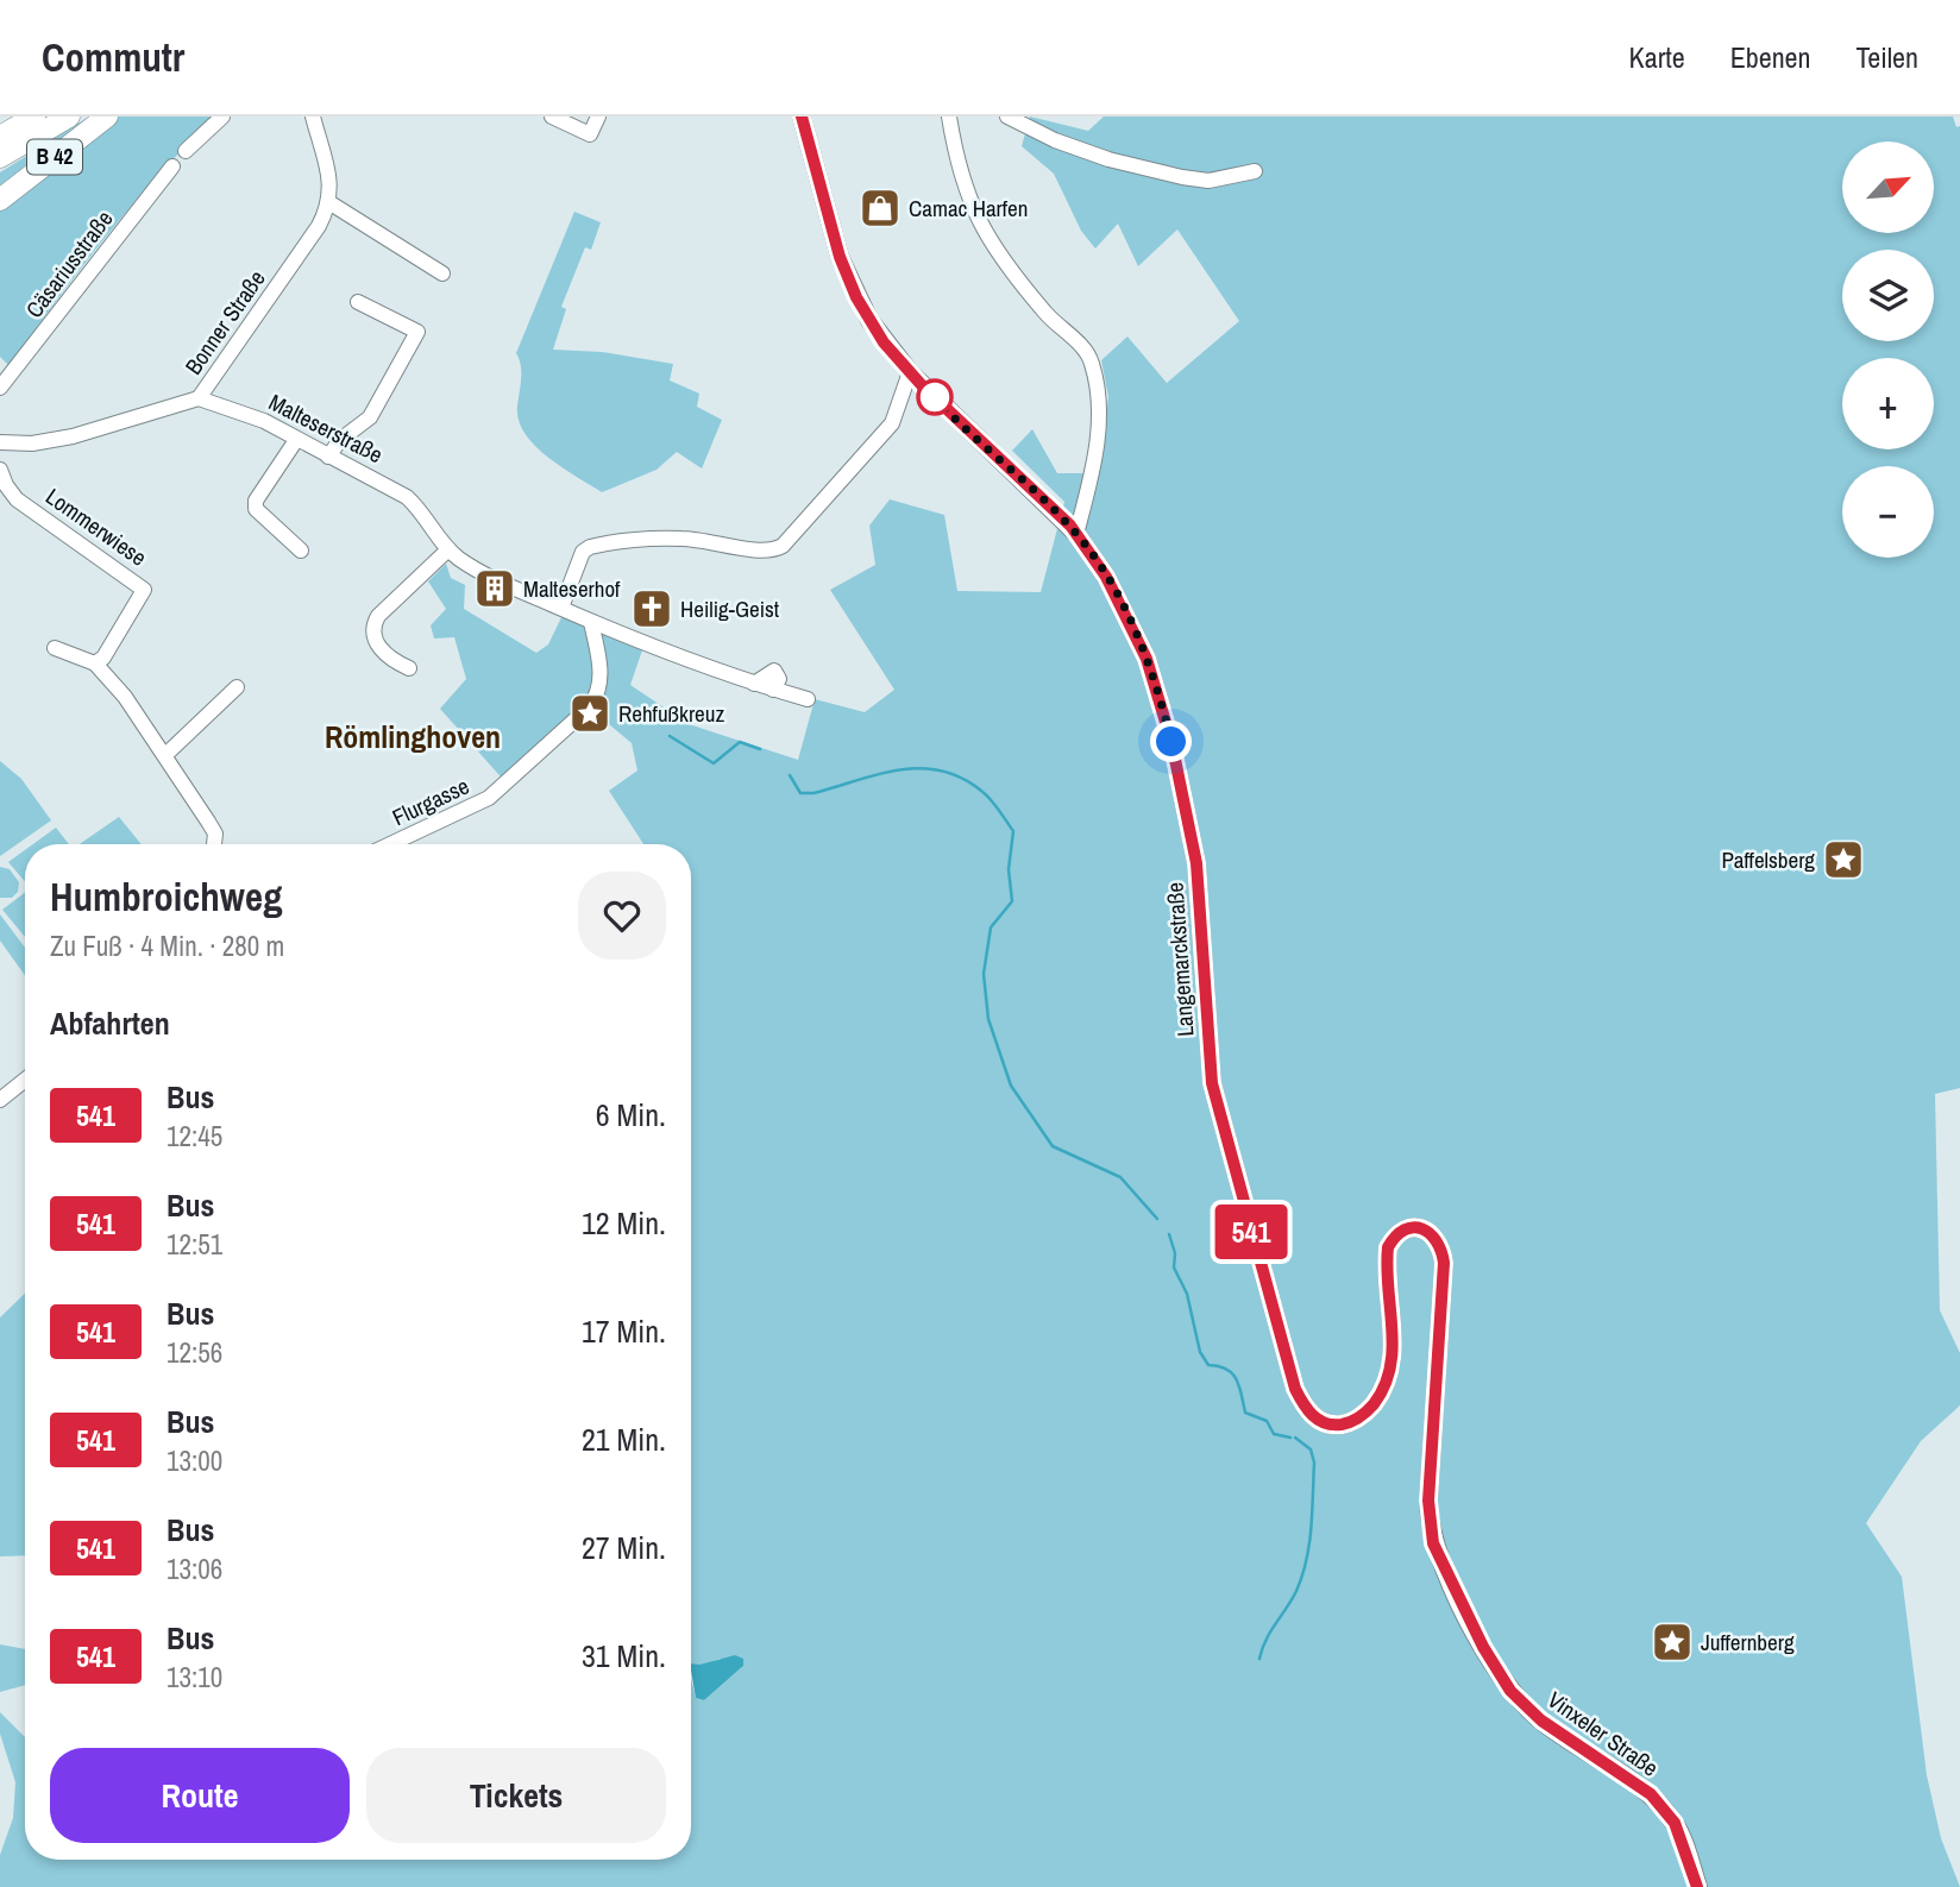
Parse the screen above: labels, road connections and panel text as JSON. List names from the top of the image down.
{
  "streets": {
    "highway": ["B 42"],
    "main road": ["Langemarckstraße", "Vinxeler Straße"],
    "street": [
      "Cäsariusstraße",
      "Bonner Straße",
      "Malteserstraße",
      "Lommerwiese",
      "Flurgasse"
    ]
  },
  "crossings": [
    ["Bonner Straße", "Malteserstraße"],
    ["Malteserstraße", "Flurgasse"],
    ["Langemarckstraße", "Vinxeler Straße"]
  ],
  "districts": ["Römlinghoven"],
  "places": {
    "shop": ["Camac Harfen"],
    "building": ["Malteserhof"],
    "church": ["Heilig-Geist"],
    "place": ["Rehfußkreuz", "Paffelsberg", "Juffernberg"]
  },
  "lines": ["bus line 541"],
  "north": "top right",
  "page": {
    "header": "Commutr",
    "nav": ["Karte", "Ebenen", "Teilen"],
    "on_map": "541",
    "map_buttons": ["+", "−"],
    "heading": [
      ["Humbroichweg", "Zu Fuß · 4 Min. · 280 m"],
      "Abfahrten"
    ],
    "list": [
      {
        "mark": "541",
        "name": "Bus",
        "note": "12:45",
        "value": "6 Min."
      },
      {
        "mark": "541",
        "name": "Bus",
        "note": "12:51",
        "value": "12 Min."
      },
      {
        "mark": "541",
        "name": "Bus",
        "note": "12:56",
        "value": "17 Min."
      },
      {
        "mark": "541",
        "name": "Bus",
        "note": "13:00",
        "value": "21 Min."
      },
      {
        "mark": "541",
        "name": "Bus",
        "note": "13:06",
        "value": "27 Min."
      },
      {
        "mark": "541",
        "name": "Bus",
        "note": "13:10",
        "value": "31 Min."
      }
    ],
    "buttons": ["Route", "Tickets"]
  }
}
